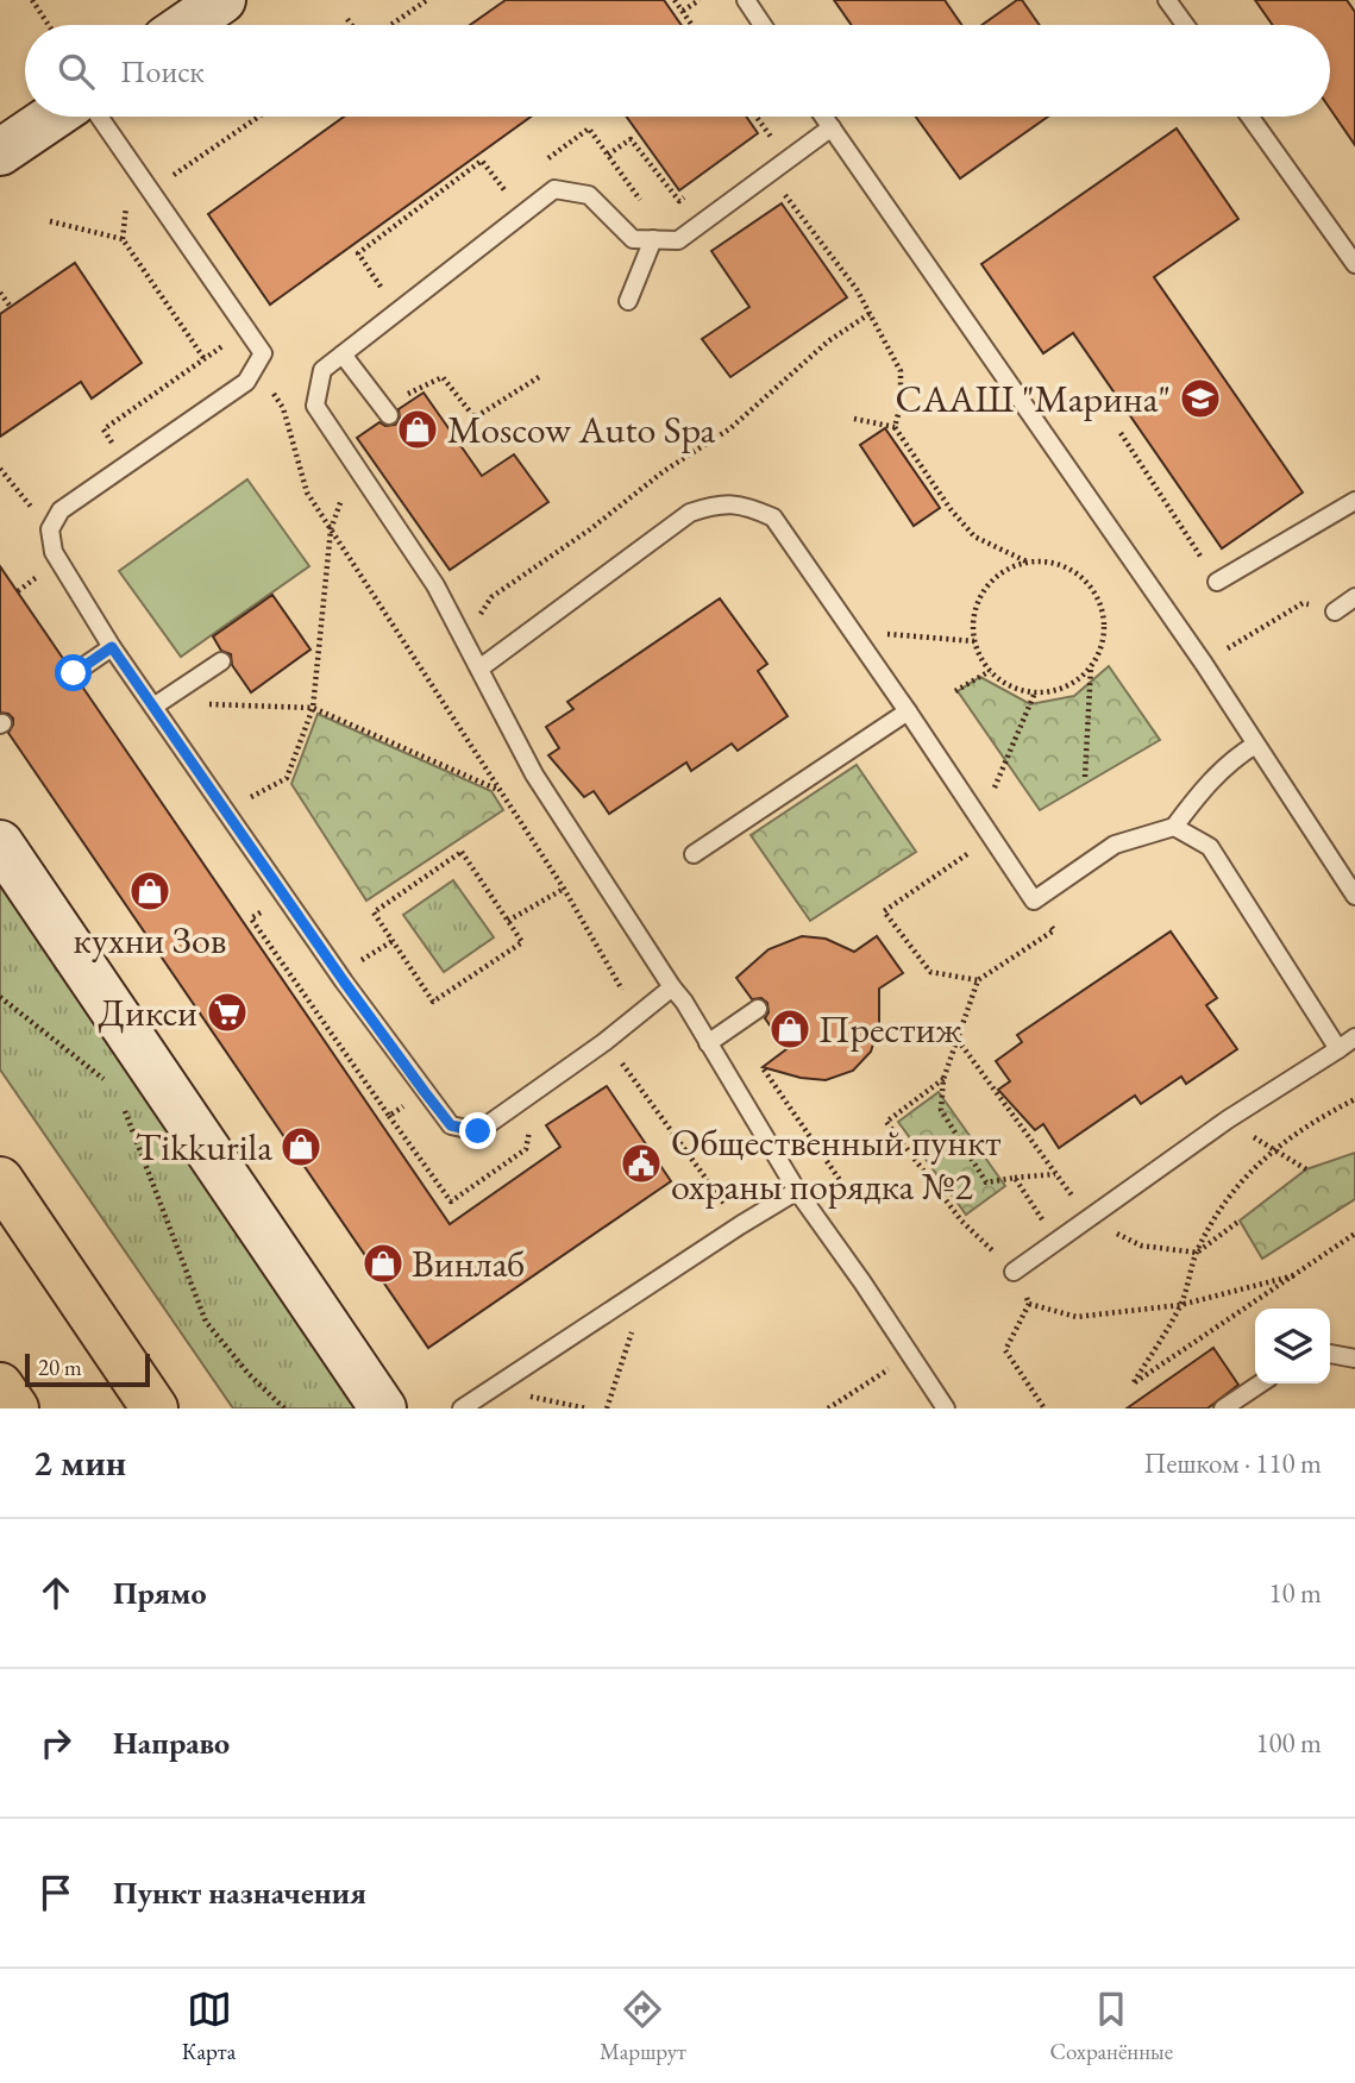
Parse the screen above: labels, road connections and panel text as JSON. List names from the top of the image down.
{
  "places": {
    "school or university": ["СААШ \"Марина\""],
    "shop": [
      "Moscow Auto Spa",
      "кухни Зов",
      "Престиж",
      "Tikkurila",
      "Винлаб"
    ],
    "supermarket": ["Дикси"],
    "public building": ["Общественный пункт охраны порядка №2"]
  },
  "scale_bar": "20 m",
  "page": {
    "search": "Поиск",
    "scale": "20 m",
    "heading": ["2 мин", "Пешком · 110 m"],
    "list": [
      ["Прямо", "10 m"],
      ["Направо", "100 m"],
      "Пункт назначения"
    ],
    "nav": ["Карта", "Маршрут", "Сохранённые"]
  }
}
